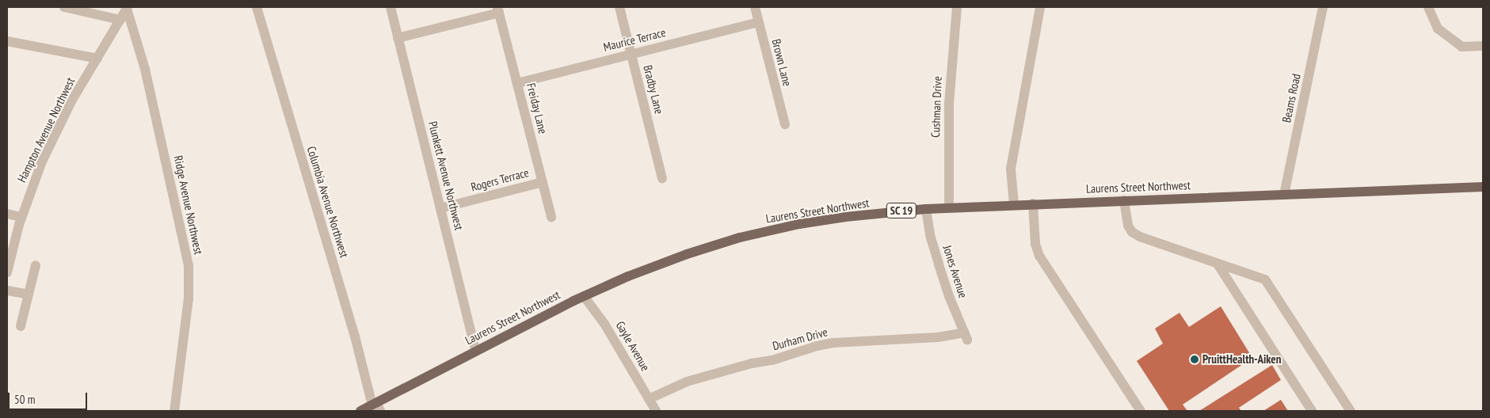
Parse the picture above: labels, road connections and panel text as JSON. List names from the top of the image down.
{
  "streets": {
    "main road": ["Laurens Street Northwest", "SC 19"],
    "street": [
      "Maurice Terrace",
      "Brown Lane",
      "Bradby Lane",
      "Beams Road",
      "Cushman Drive",
      "Freiday Lane",
      "Hampton Avenue Northwest",
      "Plunkett Avenue Northwest",
      "Rogers Terrace",
      "Columbia Avenue Northwest",
      "Ridge Avenue Northwest",
      "Jones Avenue",
      "Durham Drive",
      "Gayle Avenue"
    ]
  },
  "crossings": [
    ["Maurice Terrace", "Brown Lane"],
    ["Maurice Terrace", "Bradby Lane"],
    ["Maurice Terrace", "Freiday Lane"],
    ["Beams Road", "Laurens Street Northwest"],
    ["Cushman Drive", "Laurens Street Northwest"],
    ["Freiday Lane", "Rogers Terrace"],
    ["Hampton Avenue Northwest", "Ridge Avenue Northwest"],
    ["Plunkett Avenue Northwest", "Rogers Terrace"],
    ["Plunkett Avenue Northwest", "Laurens Street Northwest"],
    ["Laurens Street Northwest", "Columbia Avenue Northwest"],
    ["Laurens Street Northwest", "Jones Avenue"],
    ["Laurens Street Northwest", "Gayle Avenue"],
    ["Jones Avenue", "Durham Drive"],
    ["Durham Drive", "Gayle Avenue"]
  ],
  "places": ["PruittHealth-Aiken"],
  "scale_bar": "50 m"
}
